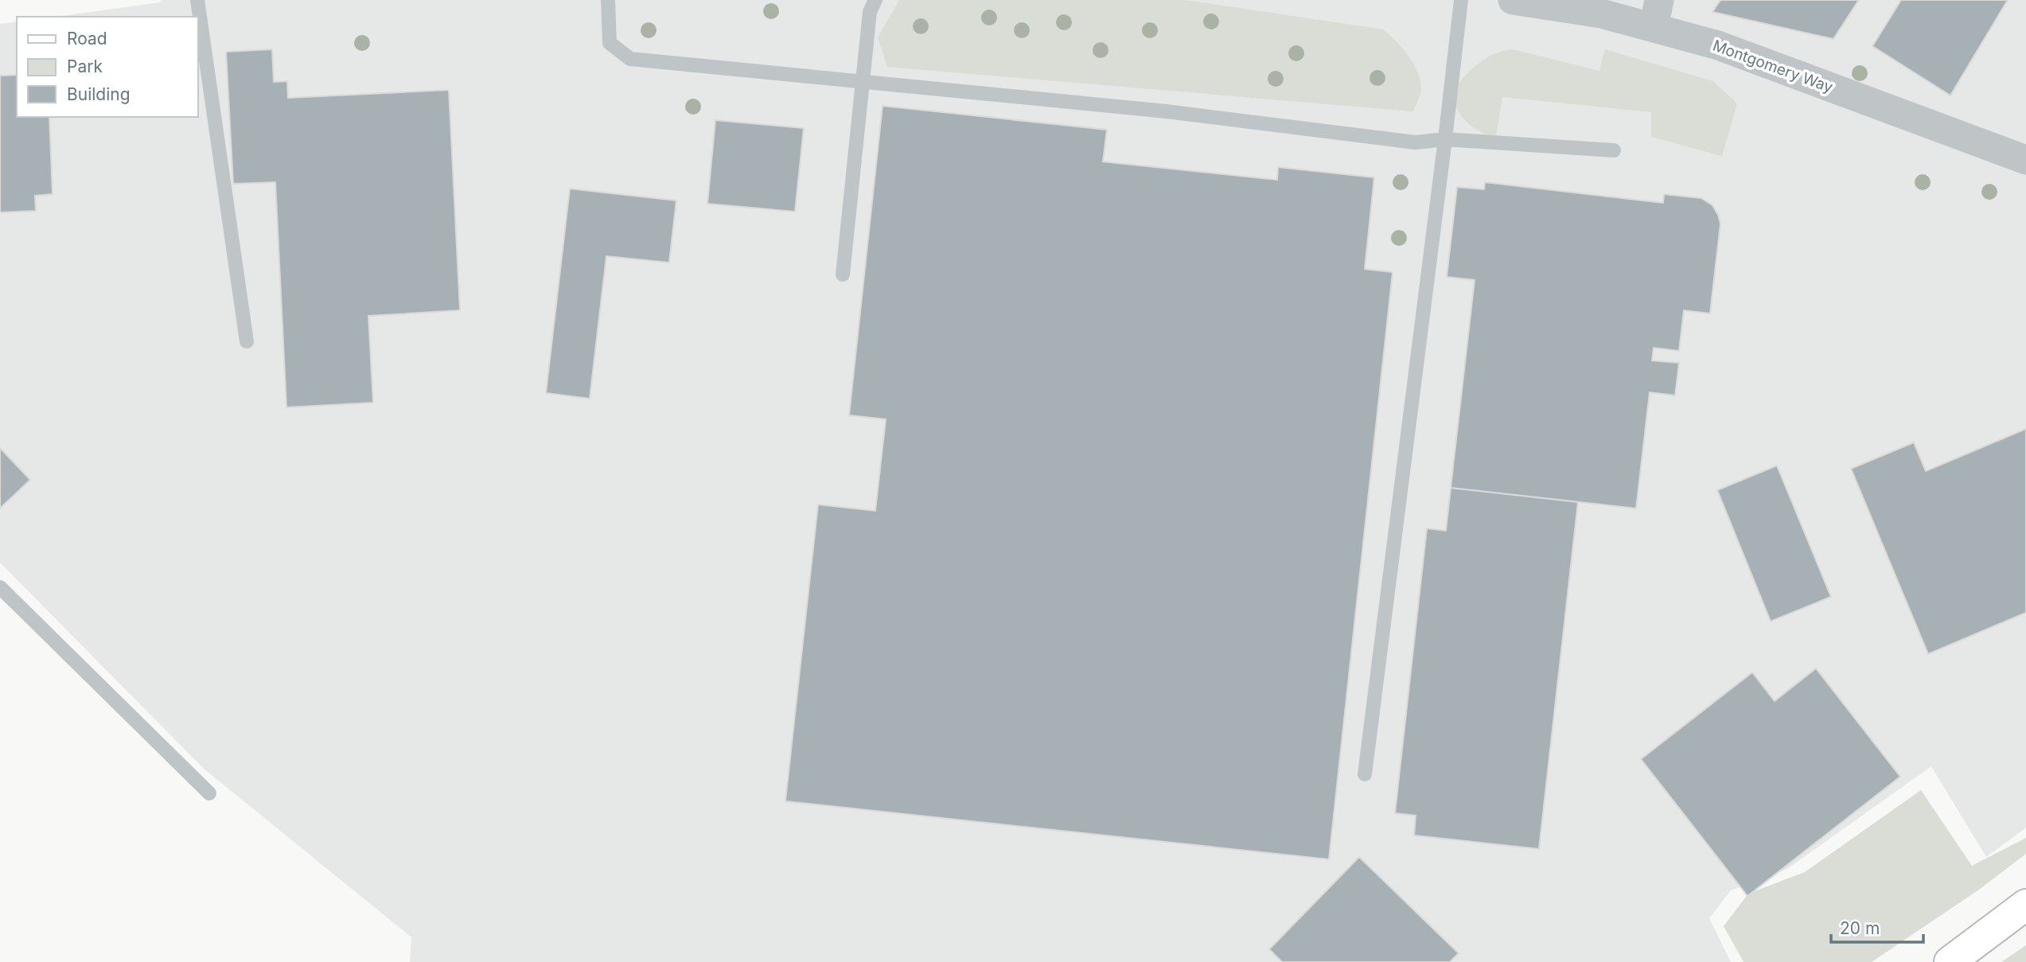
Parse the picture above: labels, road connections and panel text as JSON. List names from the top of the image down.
{
  "streets": {
    "street": ["Montgomery Way"]
  },
  "legend": ["Road", "Park", "Building"],
  "scale_bar": "20 m"
}
